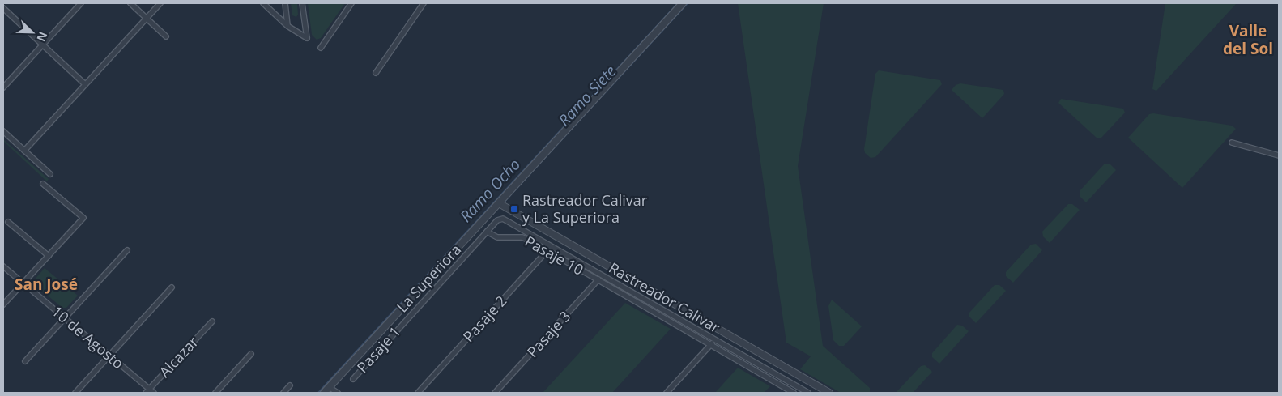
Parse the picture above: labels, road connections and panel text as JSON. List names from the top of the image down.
{
  "streets": {
    "street": [
      "Pasaje 10",
      "La Superiora",
      "Rastreador Calivar",
      "Pasaje 2",
      "Pasaje 3",
      "10 de Agosto",
      "Pasaje 1",
      "Alcazar"
    ]
  },
  "crossings": [
    ["Pasaje 10", "Pasaje 2"],
    ["Pasaje 10", "Pasaje 3"],
    ["Pasaje 10", "Pasaje 1"],
    ["La Superiora", "Rastreador Calivar"],
    ["10 de Agosto", "Alcazar"]
  ],
  "districts": ["Valle del Sol", "San José"],
  "water": ["Ramo Siete", "Ramo Ocho"],
  "places": {
    "transit": ["Rastreador Calivar y La Superiora"]
  },
  "north": "bottom right"
}
